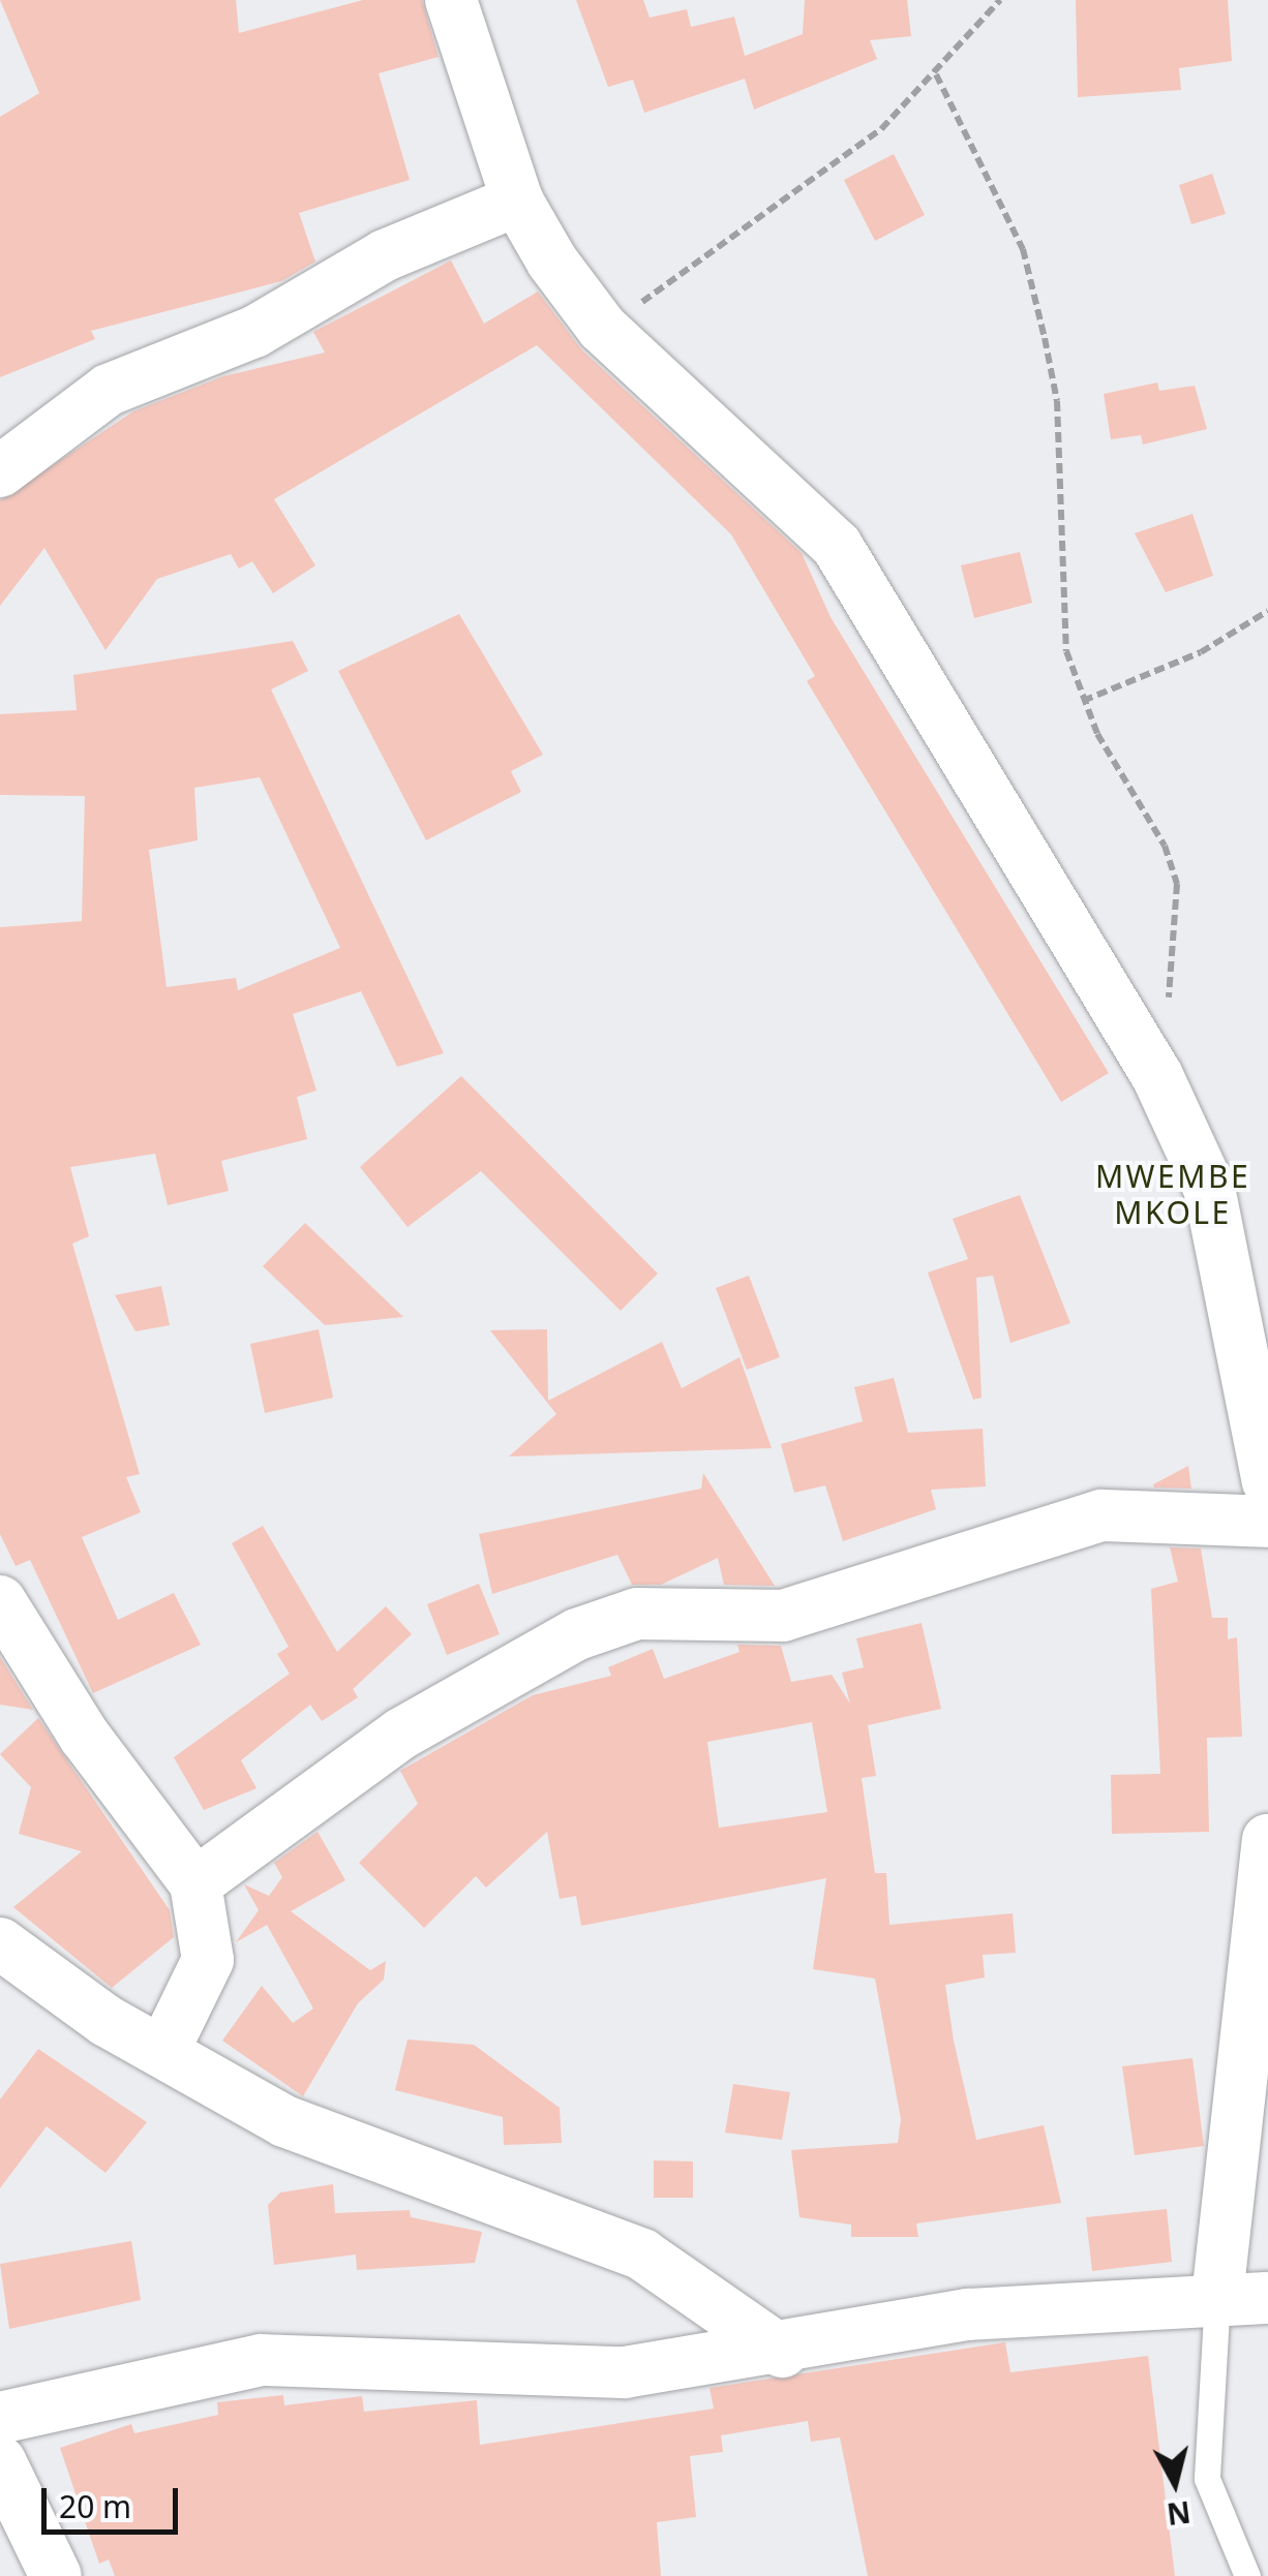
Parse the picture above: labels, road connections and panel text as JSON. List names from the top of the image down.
{
  "districts": ["MWEMBE MKOLE"],
  "scale_bar": "20 m",
  "north": "bottom"
}
